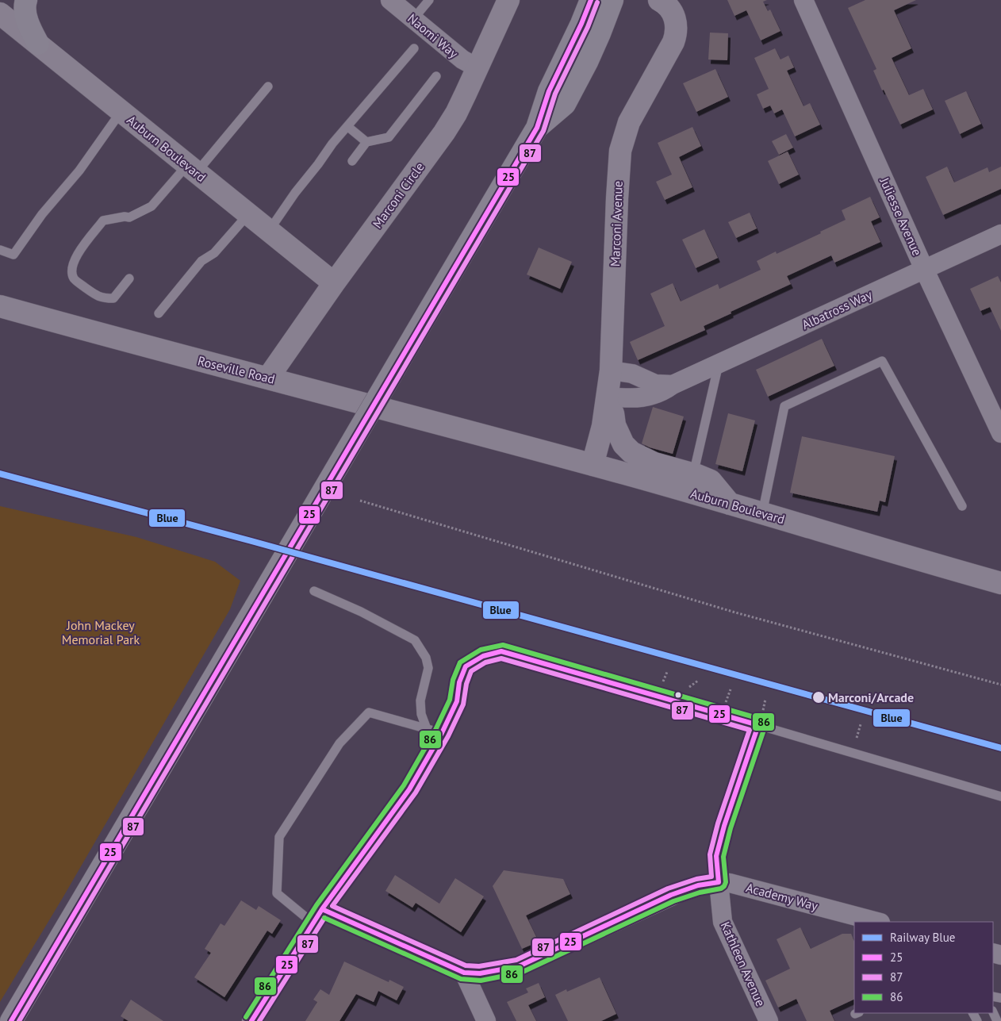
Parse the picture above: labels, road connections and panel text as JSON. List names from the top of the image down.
{
  "streets": {
    "street": [
      "Naomi Way",
      "Auburn Boulevard",
      "Marconi Circle",
      "Juliesse Avenue",
      "Marconi Avenue",
      "Albatross Way",
      "Roseville Road",
      "Academy Way",
      "Kathleen Avenue"
    ]
  },
  "crossings": [
    ["Naomi Way", "Marconi Circle"],
    ["Auburn Boulevard", "Marconi Circle"],
    ["Auburn Boulevard", "Marconi Avenue"],
    ["Auburn Boulevard", "Roseville Road"],
    ["Marconi Circle", "Roseville Road"],
    ["Juliesse Avenue", "Albatross Way"],
    ["Marconi Avenue", "Albatross Way"],
    ["Academy Way", "Kathleen Avenue"]
  ],
  "parks": ["John Mackey Memorial Park"],
  "places": ["Marconi/Arcade"],
  "lines": [
    "transit line 25",
    "transit line 87",
    "rail line Blue",
    "transit line 86"
  ],
  "legend": [
    "Railway Blue",
    "25",
    "87",
    "86"
  ]
}
